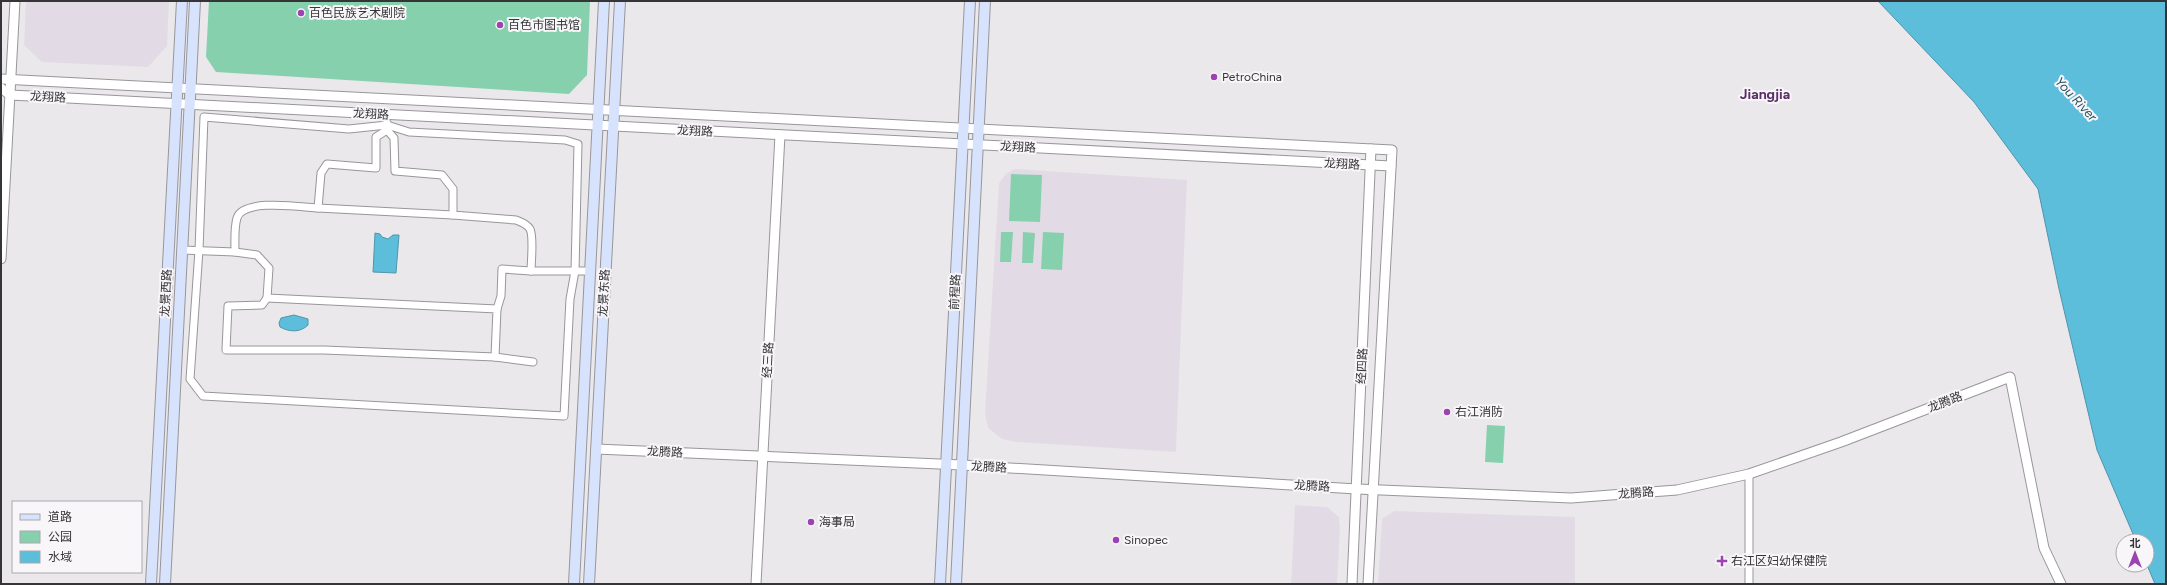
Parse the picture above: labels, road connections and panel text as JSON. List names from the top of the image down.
{
  "streets": {
    "main road": ["前程路", "龙景西路", "龙景东路"],
    "street": [
      "龙翔路",
      "经三路",
      "经四路",
      "龙腾路"
    ]
  },
  "crossings": [
    ["龙翔路", "前程路"],
    ["龙翔路", "龙景西路"],
    ["龙翔路", "龙景东路"],
    ["龙翔路", "经三路"],
    ["龙翔路", "经四路"],
    ["前程路", "龙腾路"],
    ["龙景东路", "龙腾路"],
    ["经三路", "龙腾路"],
    ["经四路", "龙腾路"]
  ],
  "districts": ["Jiangjia"],
  "water": ["You River"],
  "places": {
    "other": [
      "百色民族艺术剧院",
      "百色市图书馆",
      "PetroChina",
      "右江消防",
      "海事局",
      "Sinopec"
    ],
    "health": ["右江区妇幼保健院"]
  },
  "legend": ["道路", "公园", "水域"],
  "north": "top"
}
